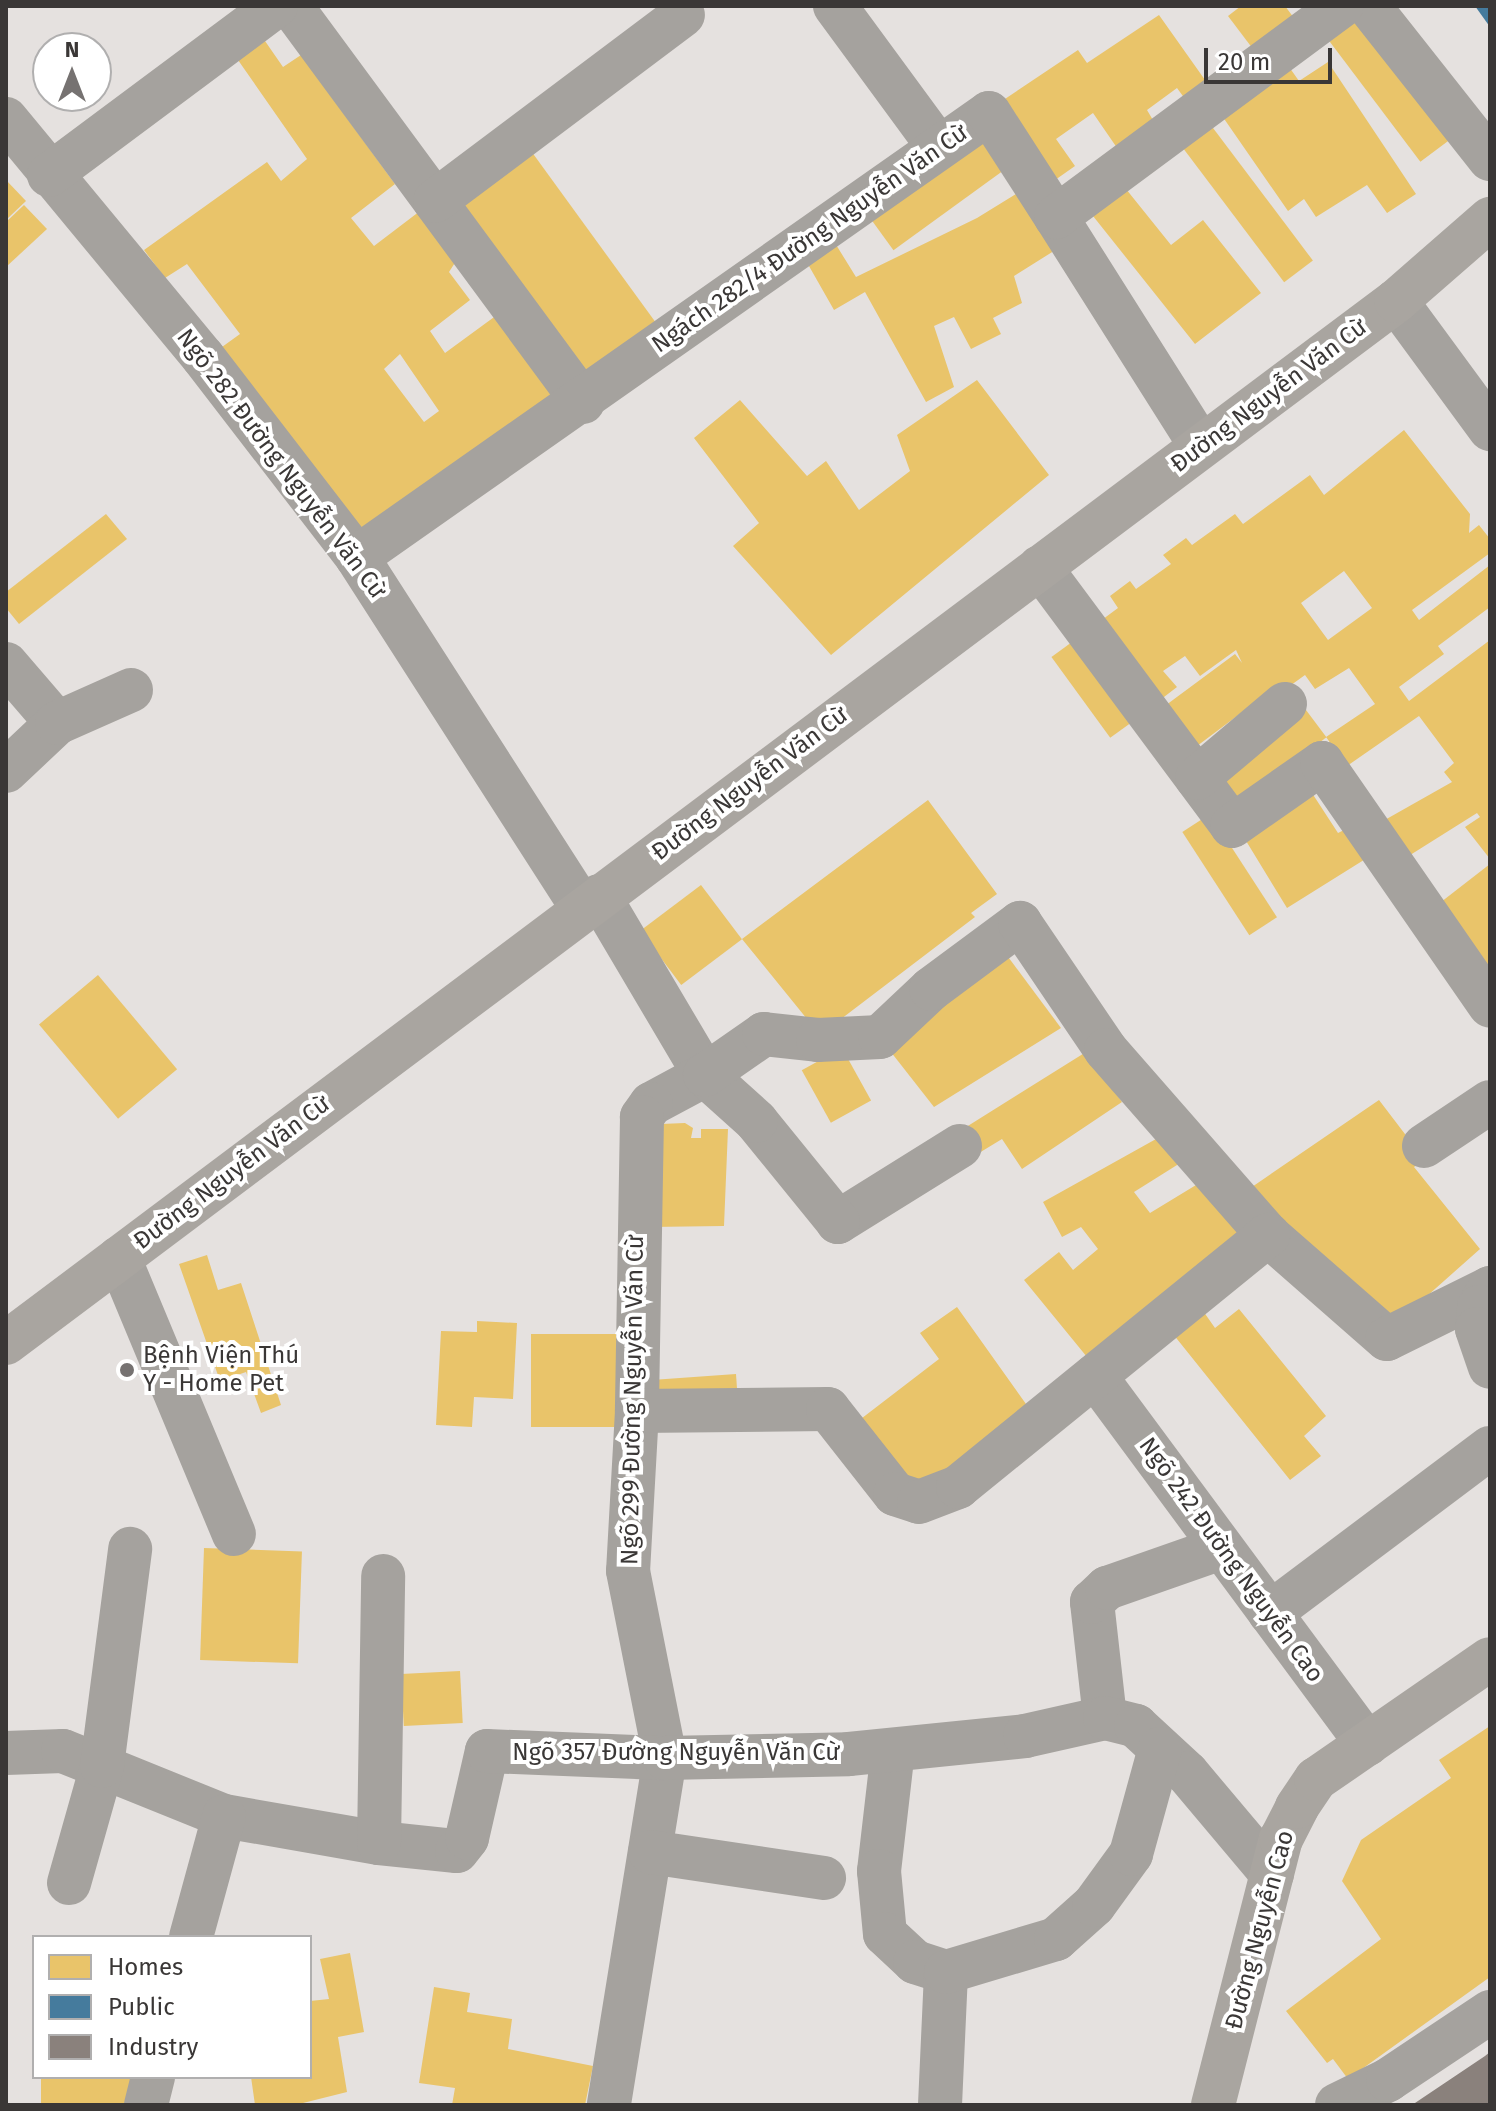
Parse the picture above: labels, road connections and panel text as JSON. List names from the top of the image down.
{
  "streets": {
    "main road": ["Đường Nguyễn Văn Cừ", "Đường Nguyễn Cao"],
    "street": [
      "Ngách 282/4 Đường Nguyễn Văn Cừ",
      "Ngõ 282 Đường Nguyễn Văn Cừ",
      "Ngõ 299 Đường Nguyễn Văn Cừ",
      "Ngõ 242 Đường Nguyễn Cao",
      "Ngõ 357 Đường Nguyễn Văn Cừ"
    ]
  },
  "crossings": [
    ["Ngách 282/4 Đường Nguyễn Văn Cừ", "Ngõ 282 Đường Nguyễn Văn Cừ"],
    ["Đường Nguyễn Văn Cừ", "Ngõ 282 Đường Nguyễn Văn Cừ"],
    ["Ngõ 299 Đường Nguyễn Văn Cừ", "Ngõ 357 Đường Nguyễn Văn Cừ"],
    ["Ngõ 242 Đường Nguyễn Cao", "Đường Nguyễn Cao"]
  ],
  "places": ["Bệnh Viện Thú Y - Home Pet"],
  "legend": ["Homes", "Public", "Industry"],
  "scale_bar": "20 m",
  "north": "top"
}
